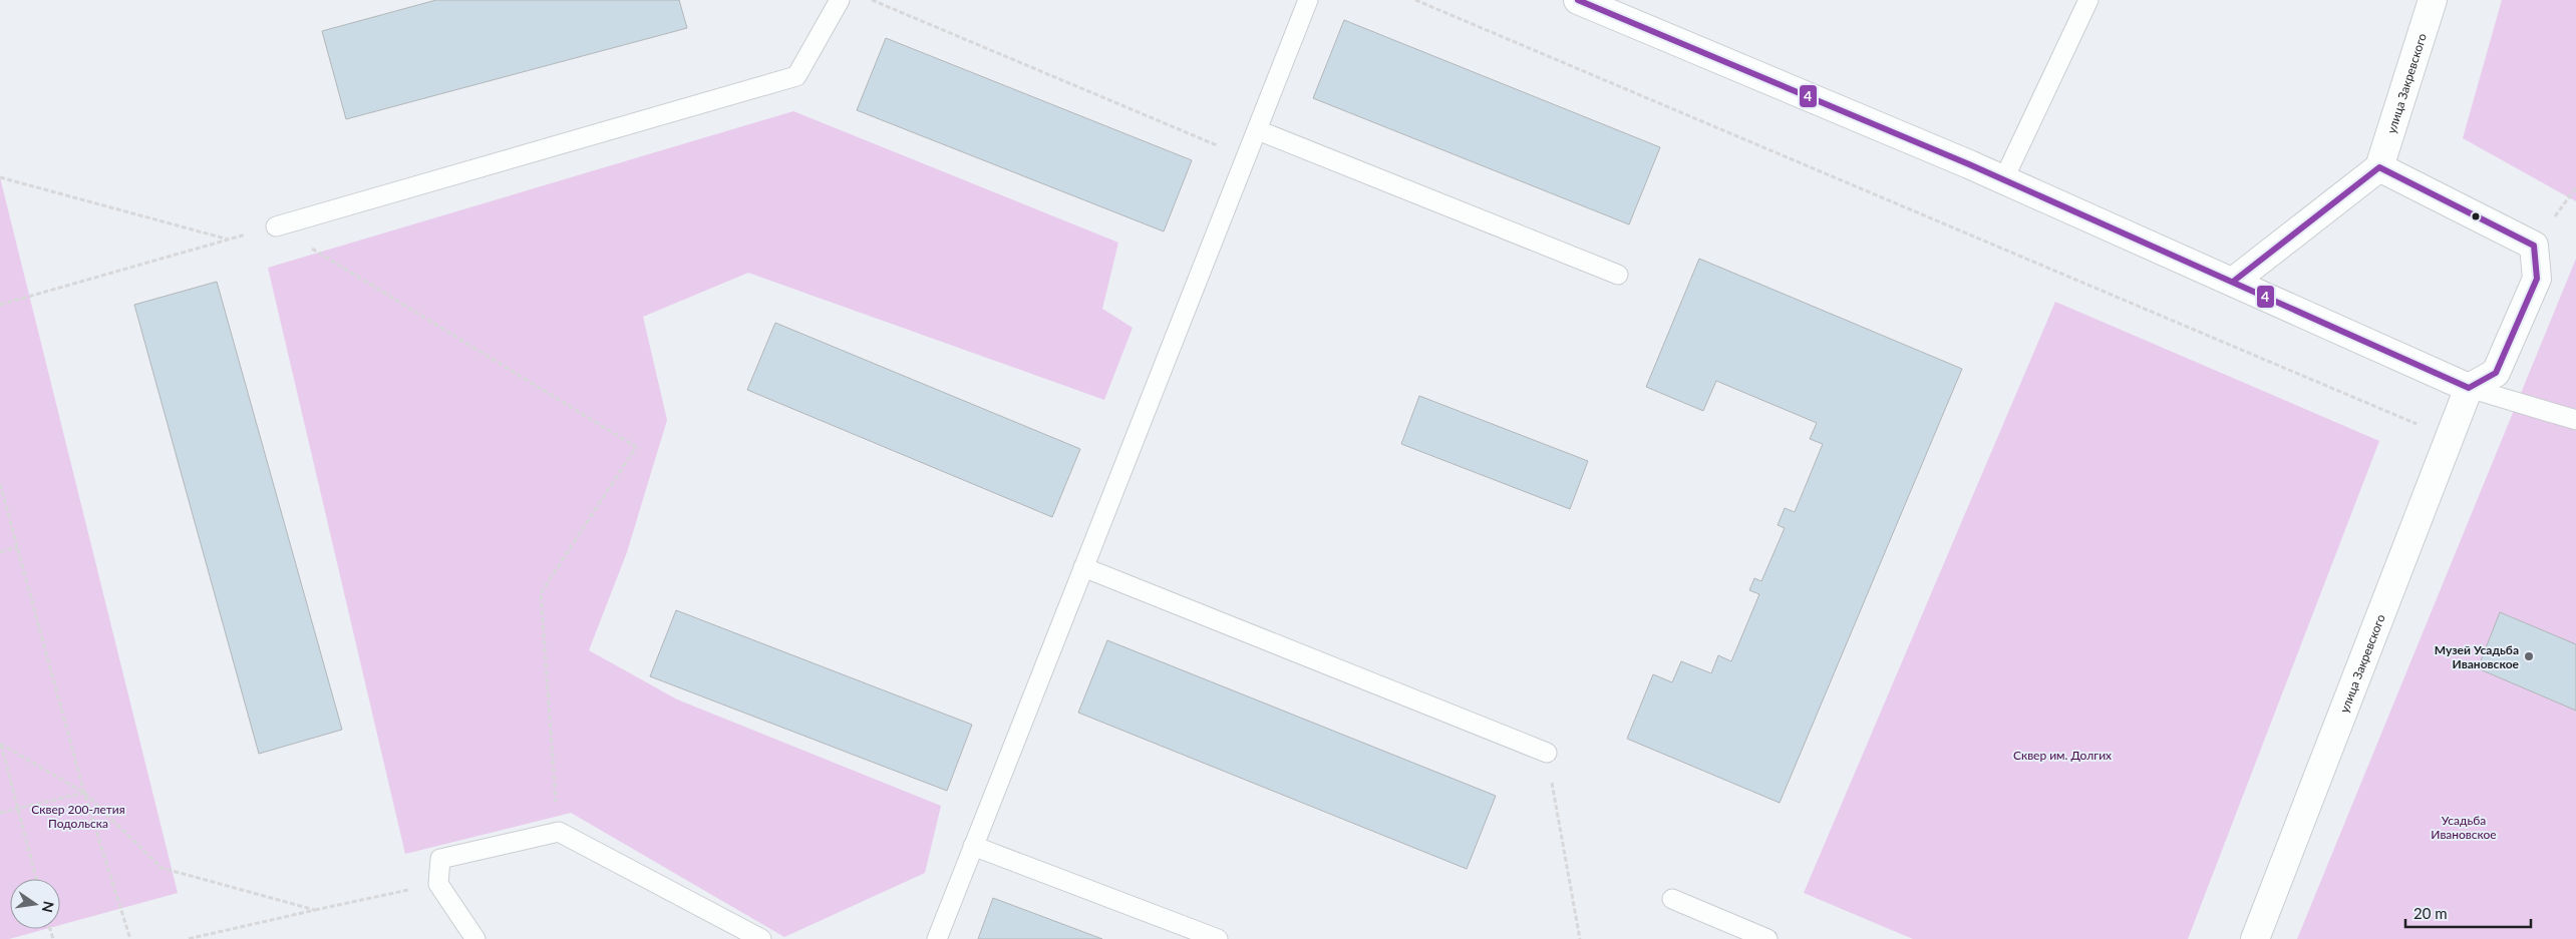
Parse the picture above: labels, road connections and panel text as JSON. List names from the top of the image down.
{
  "streets": {
    "street": ["улица Закревского"]
  },
  "parks": ["Сквер им. Долгих", "Сквер 200-летия Подольска", "Усадьба Ивановское"],
  "places": ["Музей Усадьба Ивановское"],
  "lines": ["transit line 4"],
  "scale_bar": "20 m",
  "north": "right"
}
